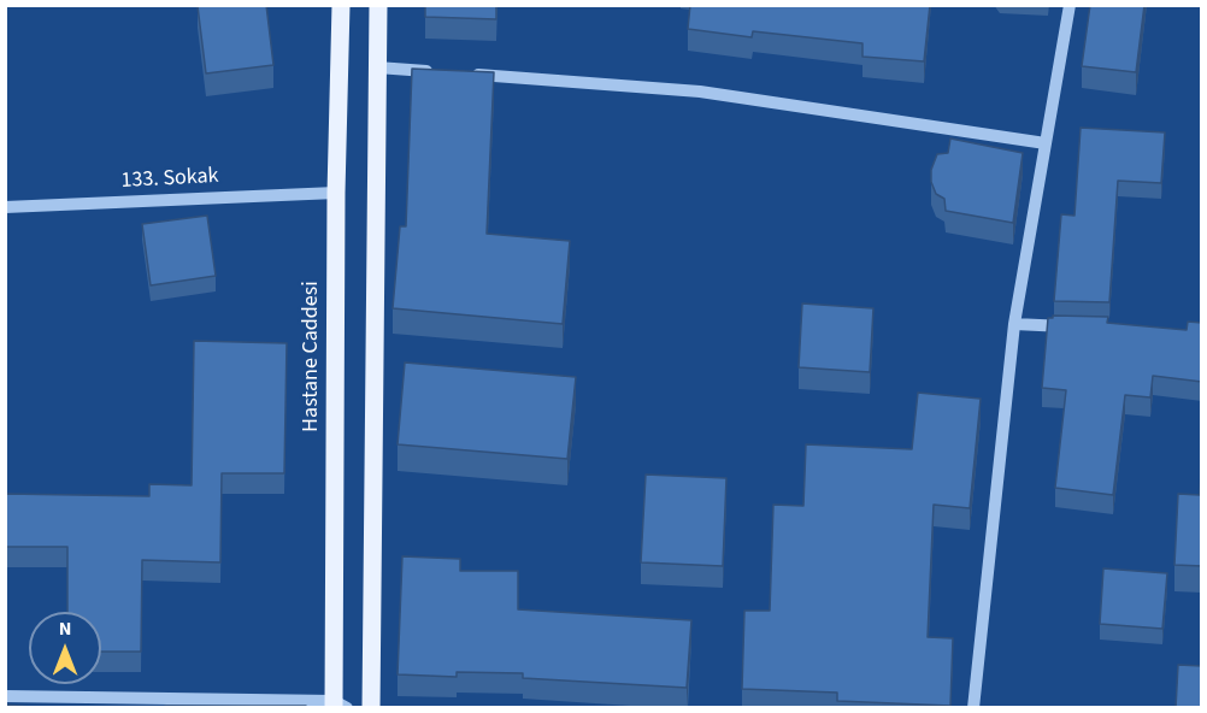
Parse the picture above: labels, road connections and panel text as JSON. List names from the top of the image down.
{
  "streets": {
    "main road": ["Hastane Caddesi"],
    "street": ["133. Sokak"]
  },
  "crossings": [
    ["133. Sokak", "Hastane Caddesi"]
  ],
  "north": "top"
}
